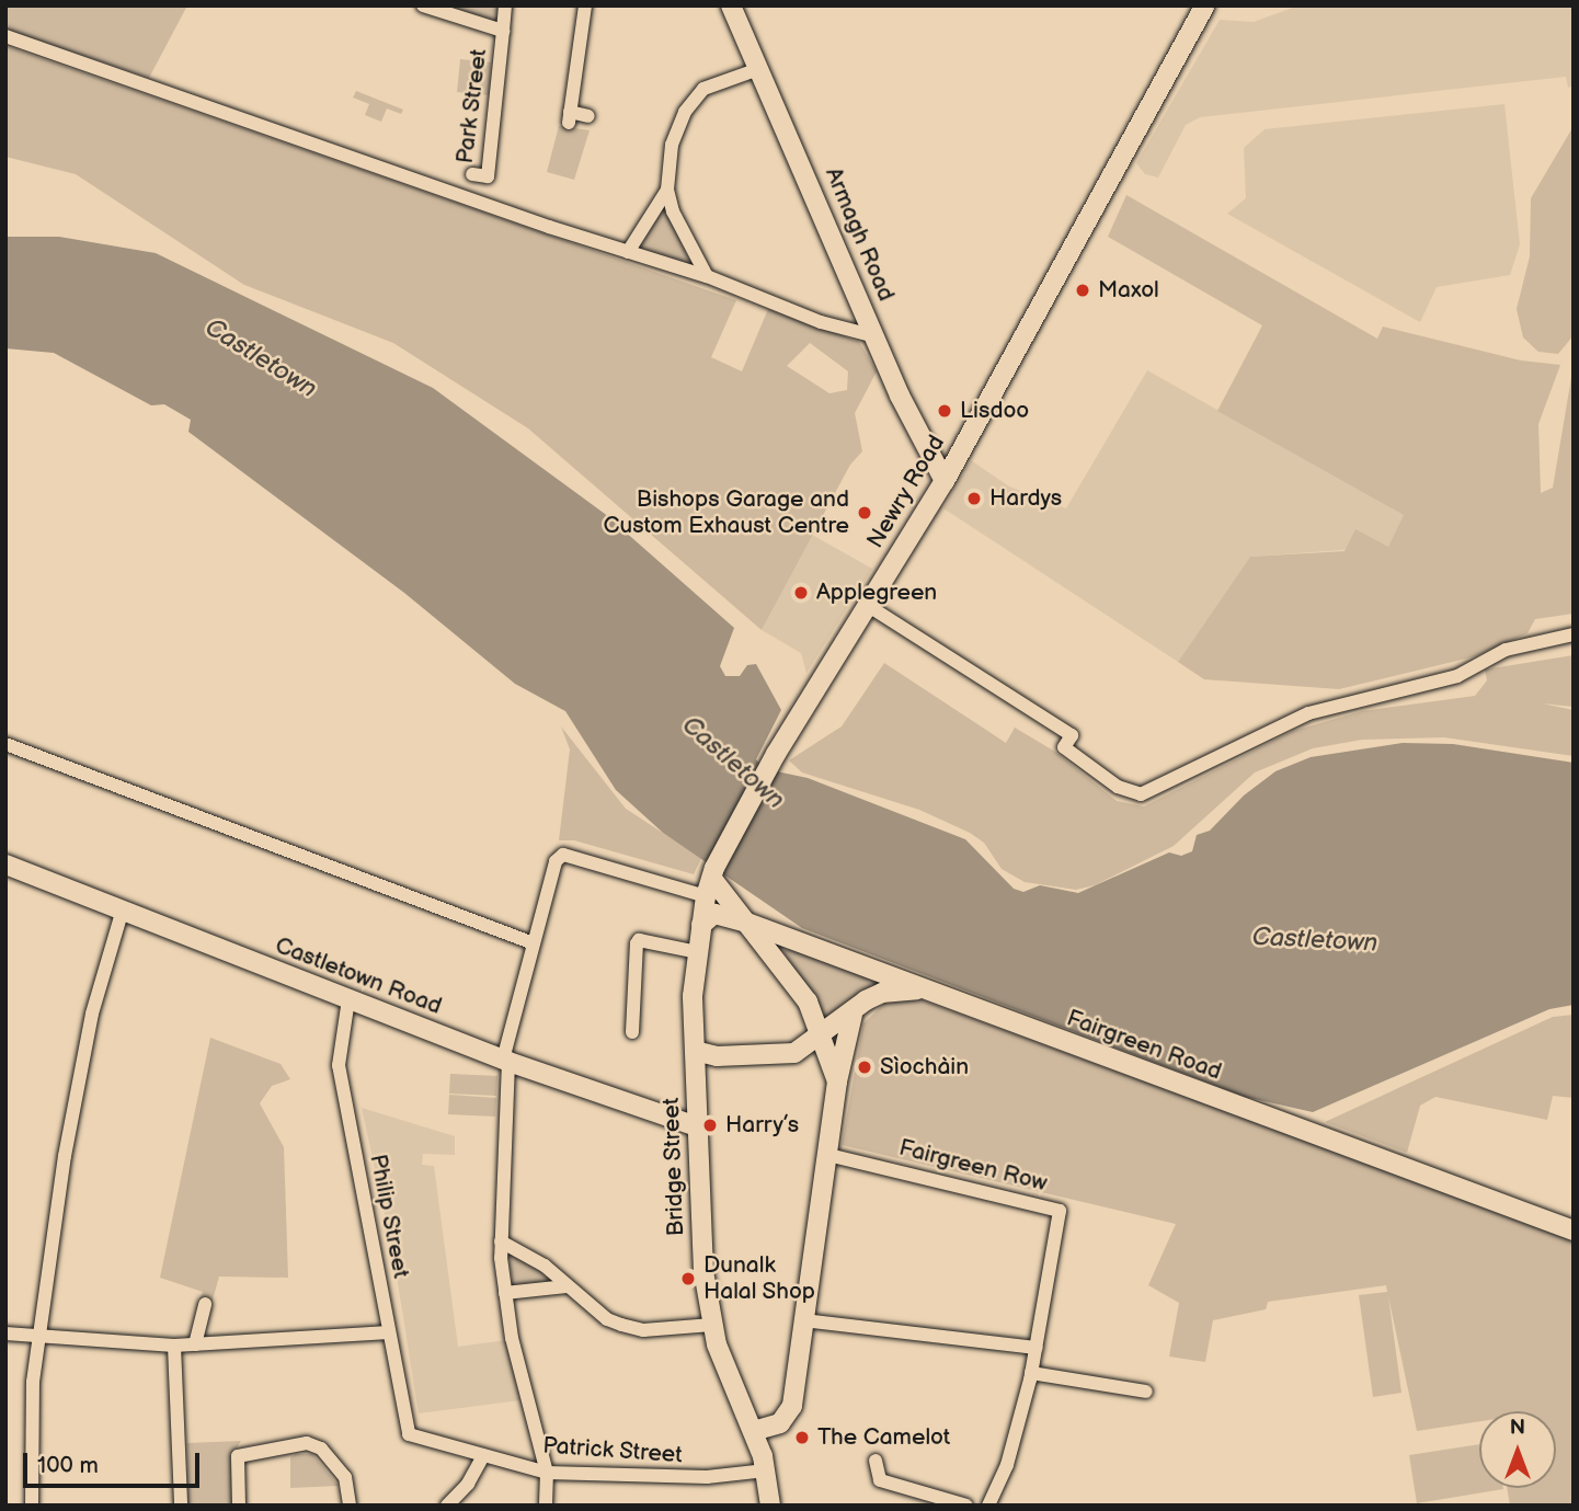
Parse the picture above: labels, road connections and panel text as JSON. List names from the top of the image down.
{
  "streets": {
    "main road": [
      "Armagh Road",
      "Newry Road",
      "Castletown Road",
      "Fairgreen Road",
      "Bridge Street"
    ],
    "street": [
      "Park Street",
      "Fairgreen Row",
      "Philip Street",
      "Patrick Street"
    ]
  },
  "crossings": [
    ["Armagh Road", "Newry Road"],
    ["Newry Road", "Bridge Street"],
    ["Castletown Road", "Bridge Street"],
    ["Castletown Road", "Philip Street"],
    ["Fairgreen Road", "Bridge Street"],
    ["Bridge Street", "Patrick Street"],
    ["Philip Street", "Patrick Street"]
  ],
  "water": ["Castletown"],
  "places": [
    "Maxol",
    "Lisdoo",
    "Hardys",
    "Bishops Garage and Custom Exhaust Centre",
    "Applegreen",
    "Sìochàin",
    "Harry’s",
    "Dunalk Halal Shop",
    "The Camelot"
  ],
  "scale_bar": "100 m",
  "north": "top"
}
